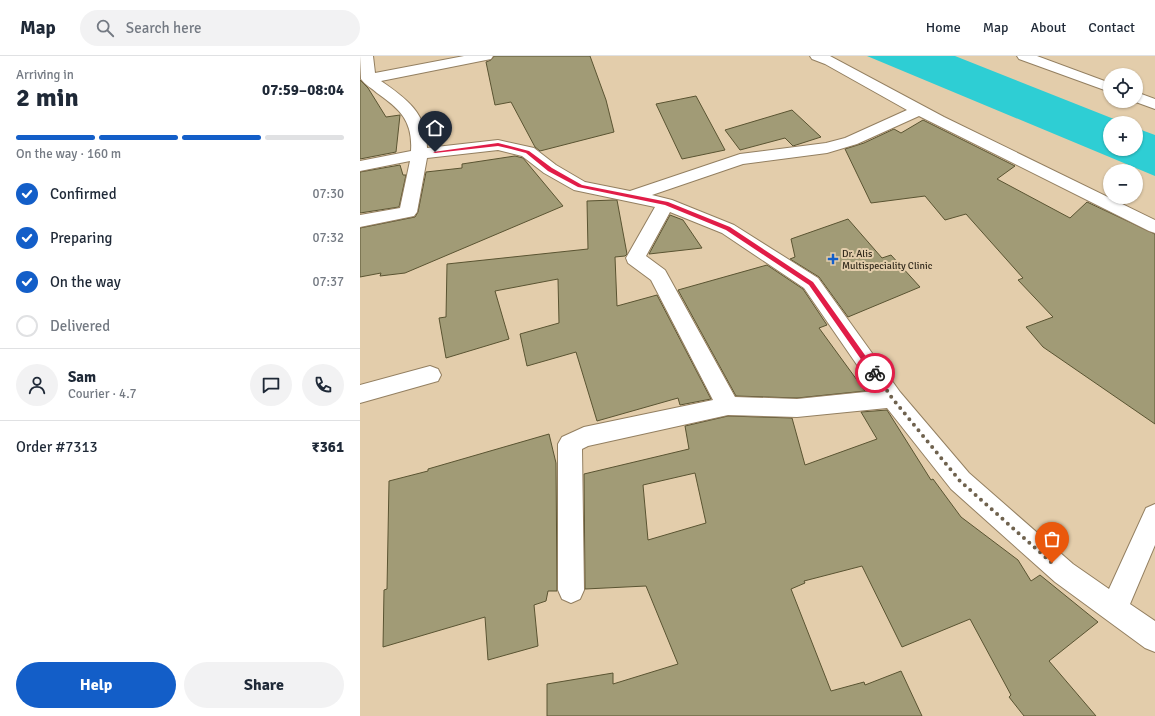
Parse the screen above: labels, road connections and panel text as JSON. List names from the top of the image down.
{
  "places": {
    "health": ["Dr. Alis Multispeciality Clinic"]
  },
  "page": {
    "header": "Map",
    "search": "Search here",
    "nav": [
      "Home",
      "Map",
      "About",
      "Contact"
    ],
    "heading": ["2 min", "Arriving in", "07:59–08:04"],
    "panel": [
      "Sam",
      "Courier · 4.7",
      "Order #7313",
      "₹361"
    ],
    "map_buttons": ["+", "−"],
    "bar": "On the way · 160 m",
    "list": [
      ["Confirmed", "07:30"],
      ["Preparing", "07:32"],
      ["On the way", "07:37"],
      "Delivered"
    ],
    "buttons": ["Help", "Share"]
  }
}
